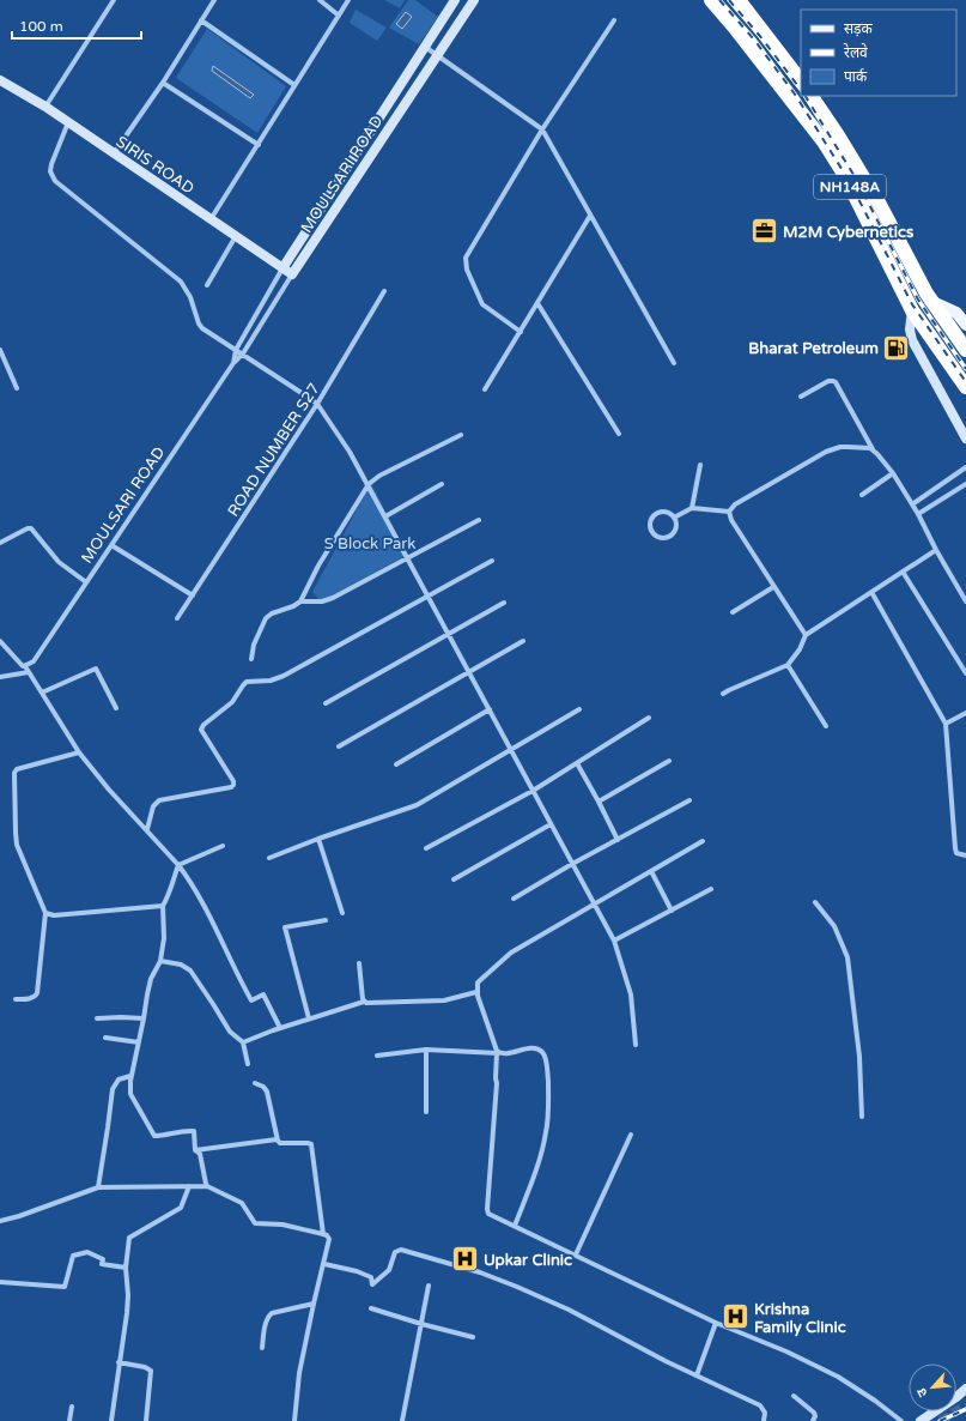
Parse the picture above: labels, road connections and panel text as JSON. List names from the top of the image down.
{
  "streets": {
    "highway": ["NH148A"],
    "street": ["SIRIS ROAD", "MOULSARI ROAD", "ROAD NUMBER S27"]
  },
  "crossings": [
    ["SIRIS ROAD", "MOULSARI ROAD"]
  ],
  "parks": ["S Block Park"],
  "places": {
    "office": ["M2M Cybernetics"],
    "fuel station": ["Bharat Petroleum"],
    "hospital": ["Upkar Clinic", "Krishna Family Clinic"]
  },
  "legend": ["सड़क", "रेलवे", "पार्क"],
  "scale_bar": "100 m",
  "north": "bottom left"
}
